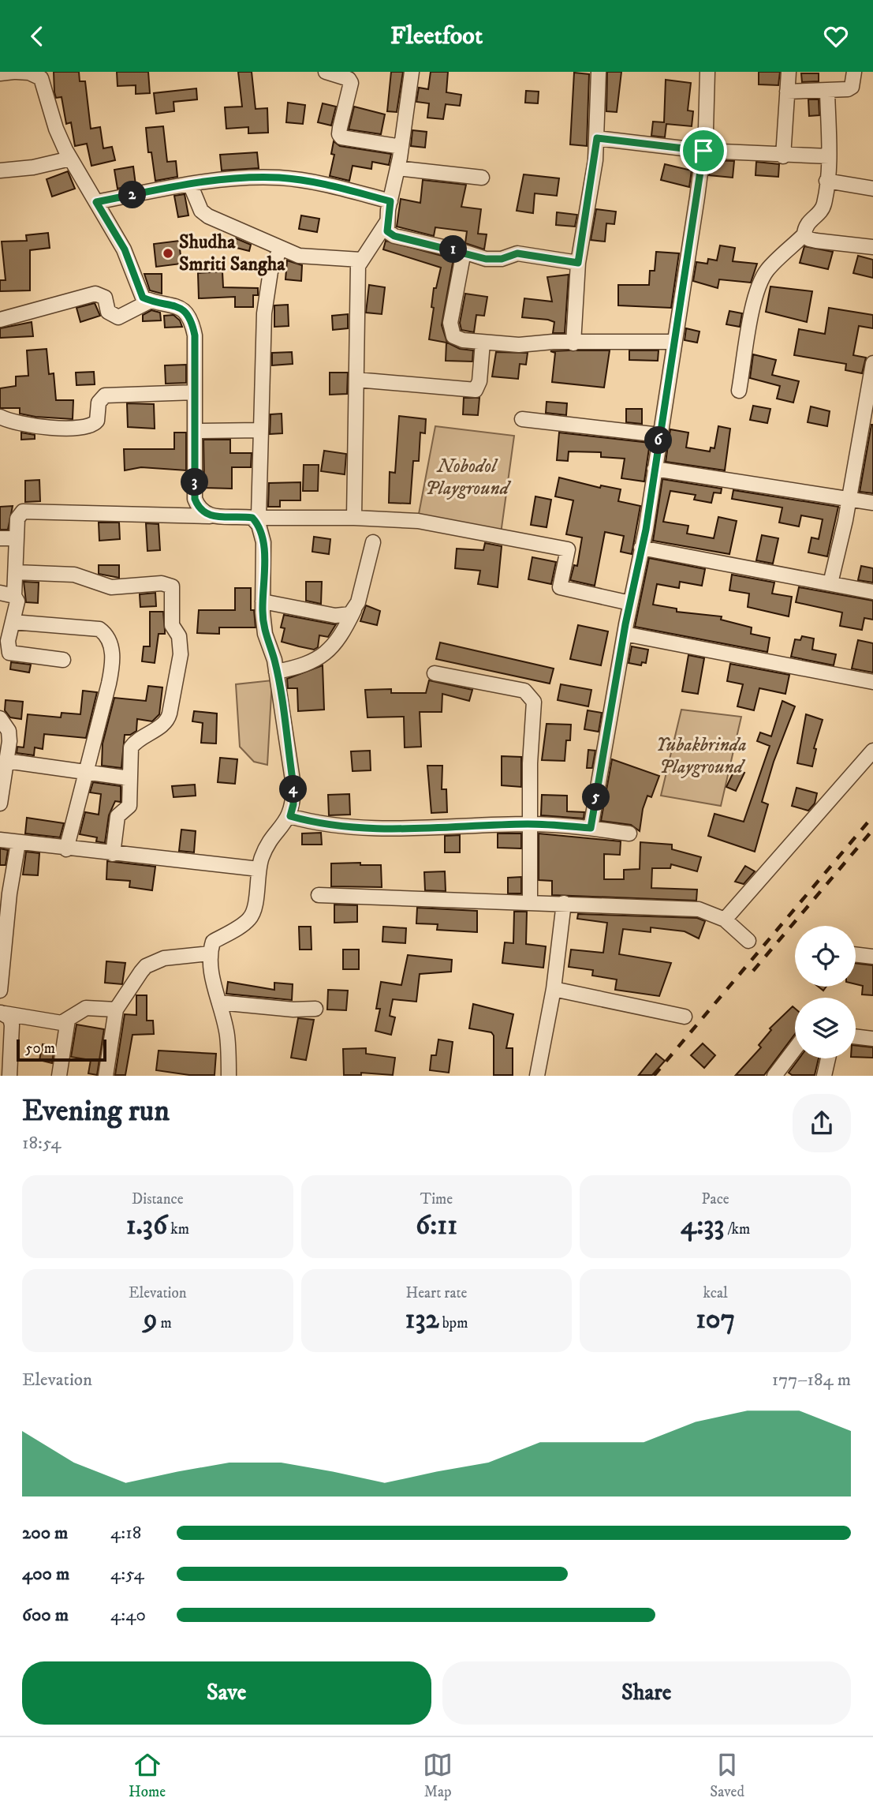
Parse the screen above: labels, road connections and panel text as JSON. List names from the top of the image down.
{
  "parks": ["Nobodol Playground", "Yubakbrinda Playground"],
  "places": ["Shudha Smriti Sangha"],
  "scale_bar": "50 m",
  "page": {
    "header": "Fleetfoot",
    "pins": [
      "2",
      "1",
      "6",
      "3",
      "4",
      "5"
    ],
    "scale": "50 m",
    "heading": ["Evening run", "18:54"],
    "stats": [
      ["Distance", "1.36 km"],
      ["Time", "6:11"],
      ["Pace", "4:33 /km"],
      ["Elevation", "9 m"],
      ["Heart rate", "132 bpm"],
      ["kcal", "107"]
    ],
    "chart": ["Elevation", "177–184 m"],
    "list": [
      {
        "name": "200 m",
        "note": "4:18"
      },
      {
        "name": "400 m",
        "note": "4:54"
      },
      {
        "name": "600 m",
        "note": "4:40"
      }
    ],
    "buttons": ["Save", "Share"],
    "tabs": ["Home", "Map", "Saved"]
  }
}
